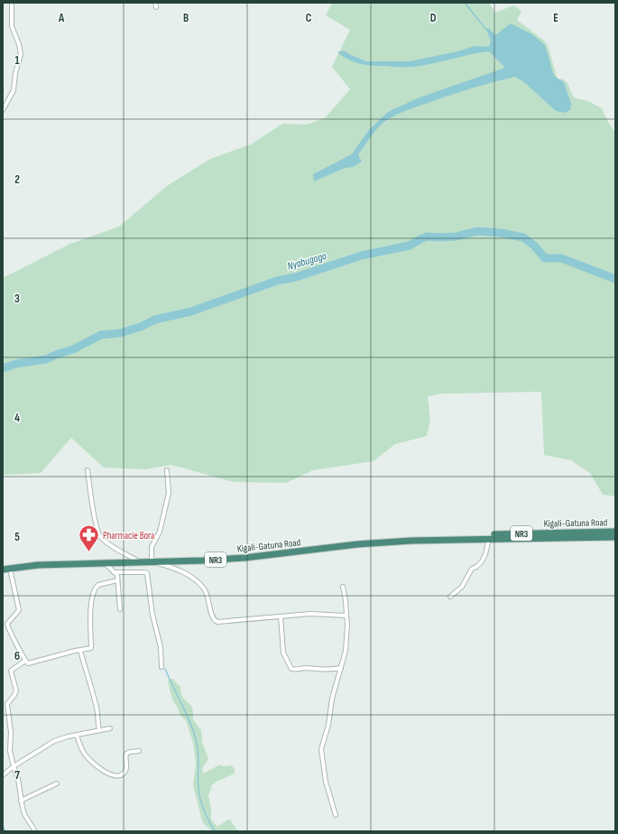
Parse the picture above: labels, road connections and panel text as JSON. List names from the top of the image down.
{
  "streets": {
    "highway": ["Kigali-Gatuna Road", "NR3"]
  },
  "water": ["Nyabugogo"],
  "places": {
    "pharmacy": ["Pharmacie Bora"]
  },
  "grid": {
    "columns": [
      "A",
      "B",
      "C",
      "D",
      "E"
    ],
    "rows": [
      "1",
      "2",
      "3",
      "4",
      "5",
      "6",
      "7"
    ]
  }
}
